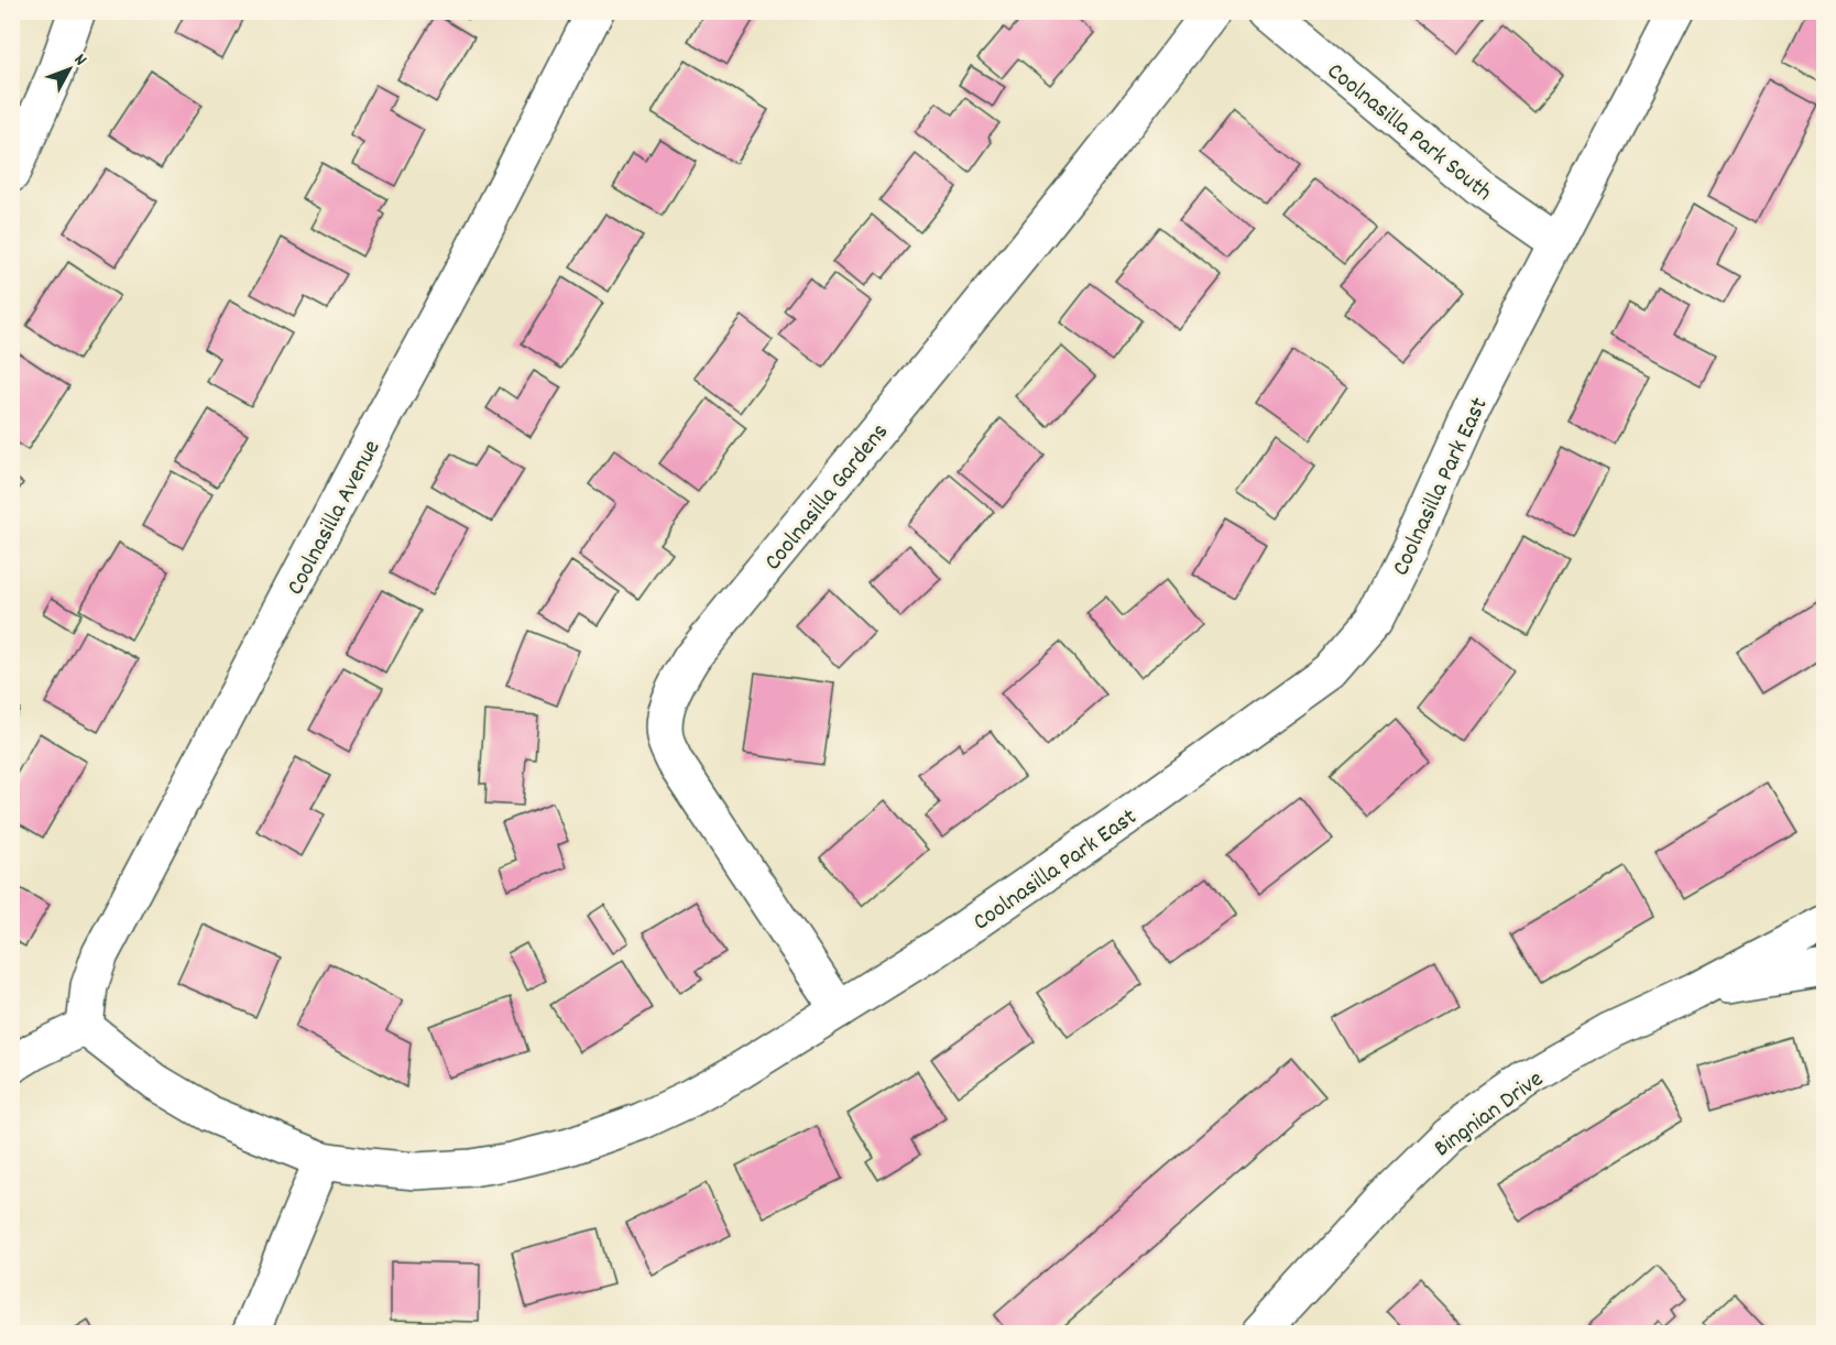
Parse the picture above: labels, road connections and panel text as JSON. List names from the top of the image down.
{
  "streets": {
    "street": [
      "Coolnasilla Park South",
      "Coolnasilla Park East",
      "Coolnasilla Gardens",
      "Coolnasilla Avenue",
      "Bingnian Drive"
    ]
  },
  "crossings": [
    ["Coolnasilla Park South", "Coolnasilla Park East"],
    ["Coolnasilla Park East", "Coolnasilla Gardens"],
    ["Coolnasilla Park East", "Coolnasilla Avenue"]
  ],
  "north": "top right"
}
